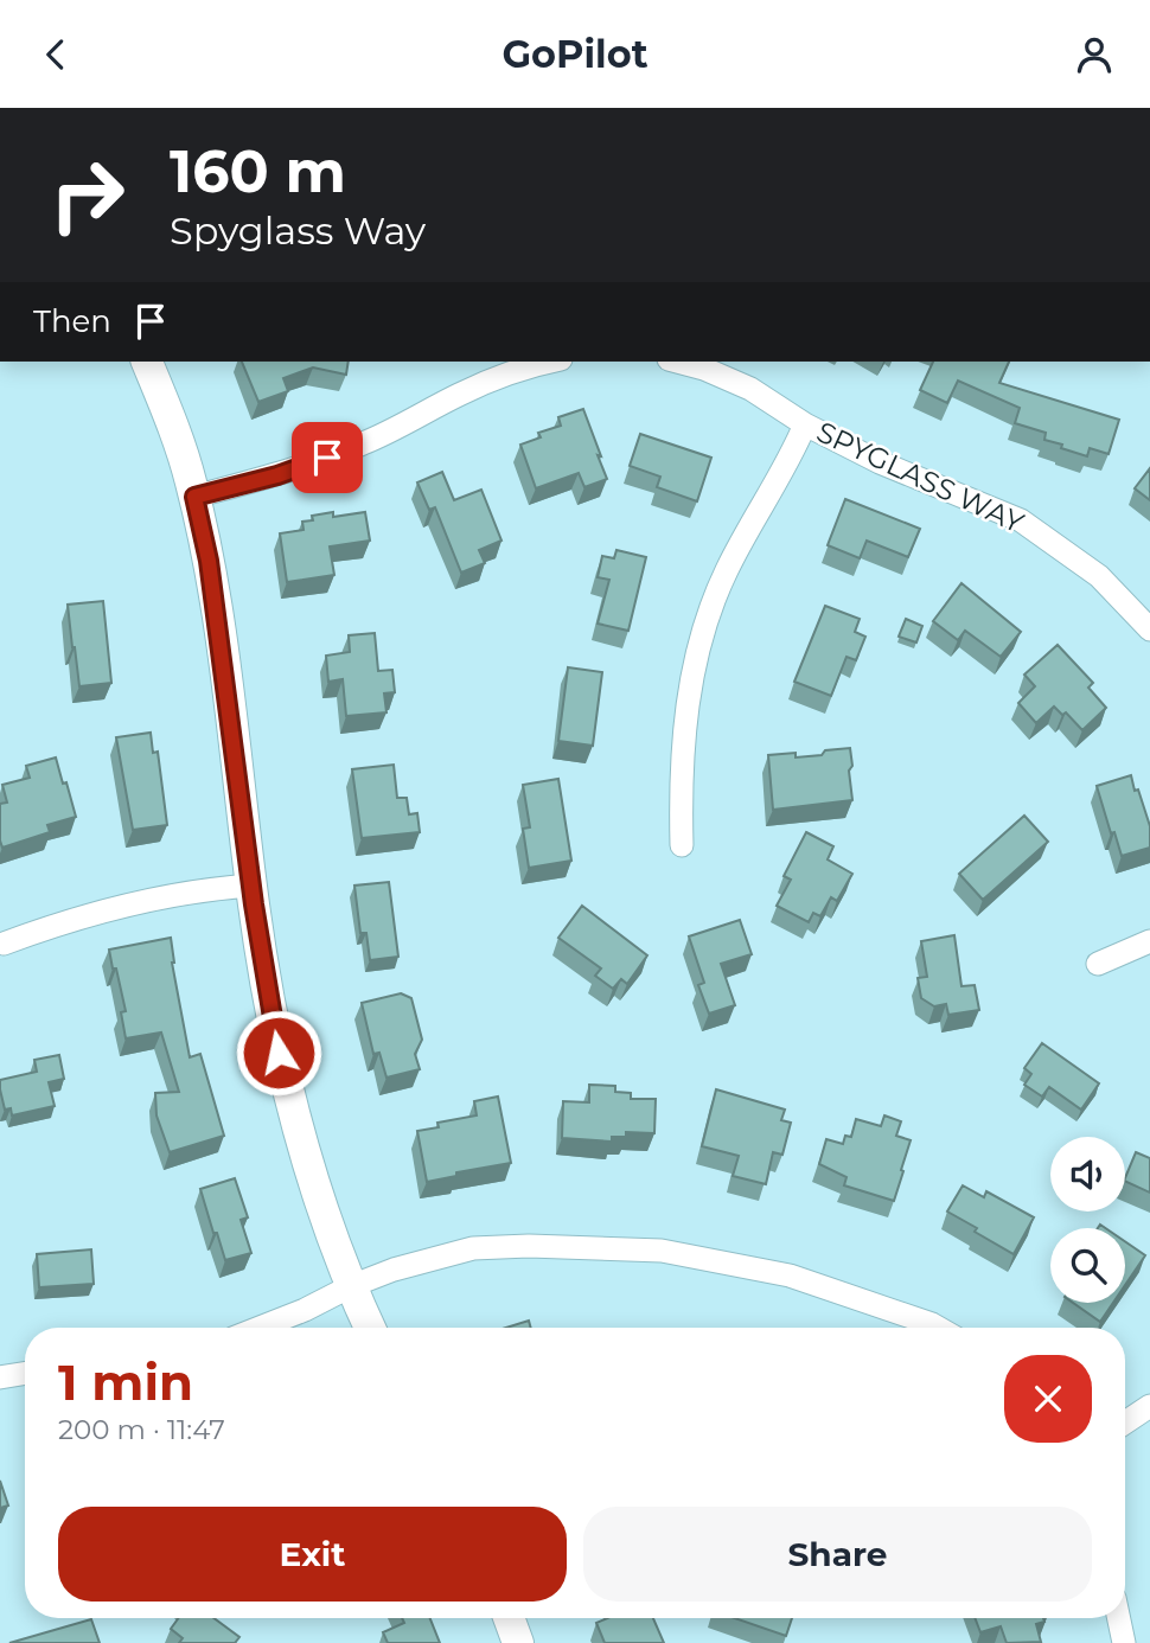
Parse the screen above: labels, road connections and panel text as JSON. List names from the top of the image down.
{
  "streets": {
    "street": ["SPYGLASS WAY"]
  },
  "page": {
    "header": "GoPilot",
    "turn": ["160 m", "Spyglass Way"],
    "then": "Then",
    "heading": ["1 min", "200 m · 11:47"],
    "buttons": ["Exit", "Share"]
  }
}
